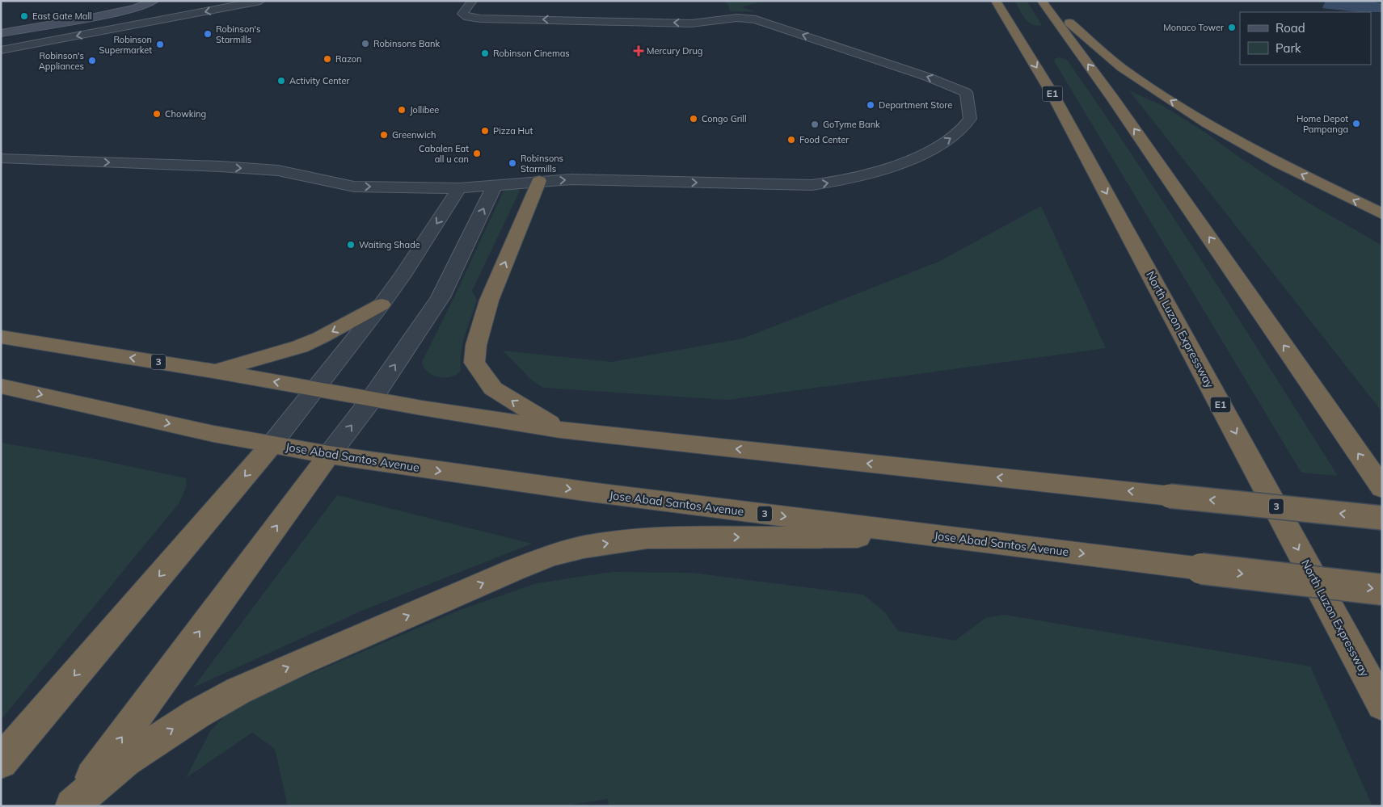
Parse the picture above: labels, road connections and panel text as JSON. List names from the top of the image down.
{
  "streets": {
    "highway": [
      "E1",
      "North Luzon Expressway",
      "3",
      "Jose Abad Santos Avenue"
    ]
  },
  "places": {
    "other": [
      "East Gate Mall",
      "Monaco Tower",
      "Robinson's Starmills",
      "Robinsons Bank",
      "Robinson Supermarket",
      "Robinson Cinemas",
      "Razon",
      "Robinson's Appliances",
      "Activity Center",
      "Department Store",
      "Jollibee",
      "Chowking",
      "Congo Grill",
      "Home Depot Pampanga",
      "GoTyme Bank",
      "Pizza Hut",
      "Greenwich",
      "Food Center",
      "Cabalen Eat all u can",
      "Robinsons Starmills",
      "Waiting Shade"
    ],
    "health": ["Mercury Drug"]
  },
  "legend": ["Road", "Park"]
}
